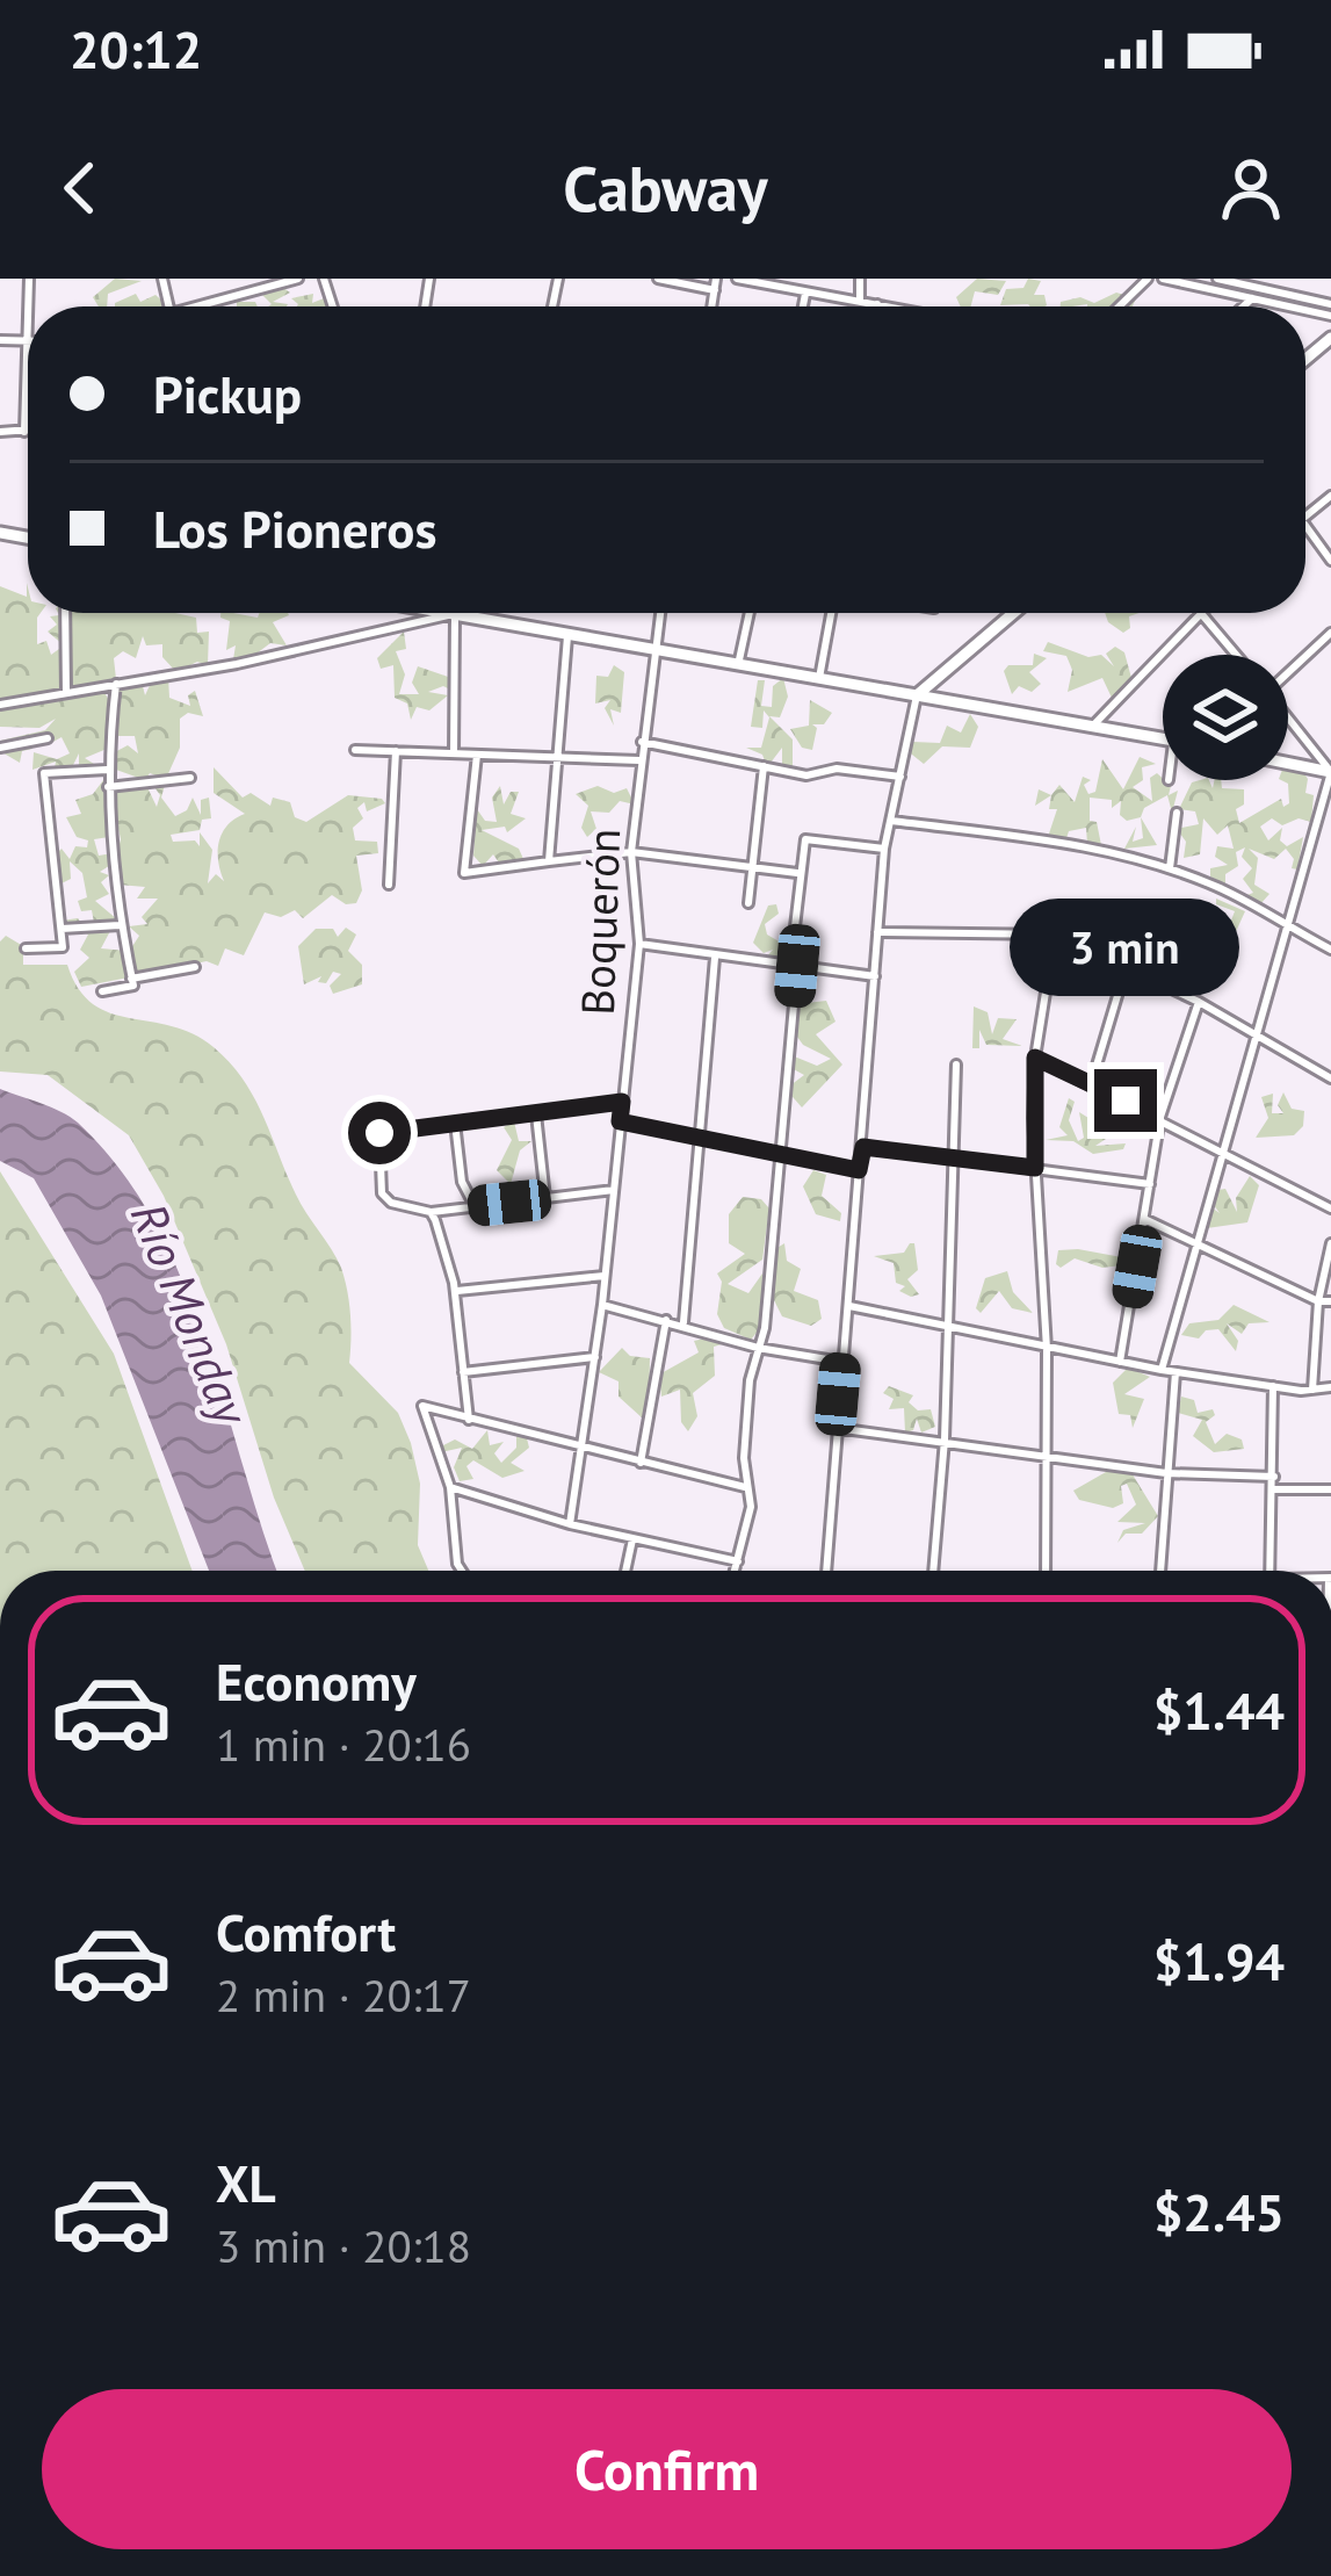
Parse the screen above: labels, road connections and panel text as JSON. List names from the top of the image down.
{
  "streets": {
    "street": ["Boquerón"]
  },
  "water": ["Río Monday"],
  "page": {
    "status": "20:12",
    "header": "Cabway",
    "banner": ["Pickup", "Los Pioneros"],
    "bubble": "3 min",
    "list": [
      {
        "name": "Economy",
        "note": "1 min · 20:16",
        "value": "$1.44"
      },
      {
        "name": "Comfort",
        "note": "2 min · 20:17",
        "value": "$1.94"
      },
      {
        "name": "XL",
        "note": "3 min · 20:18",
        "value": "$2.45"
      }
    ],
    "buttons": "Confirm"
  }
}
